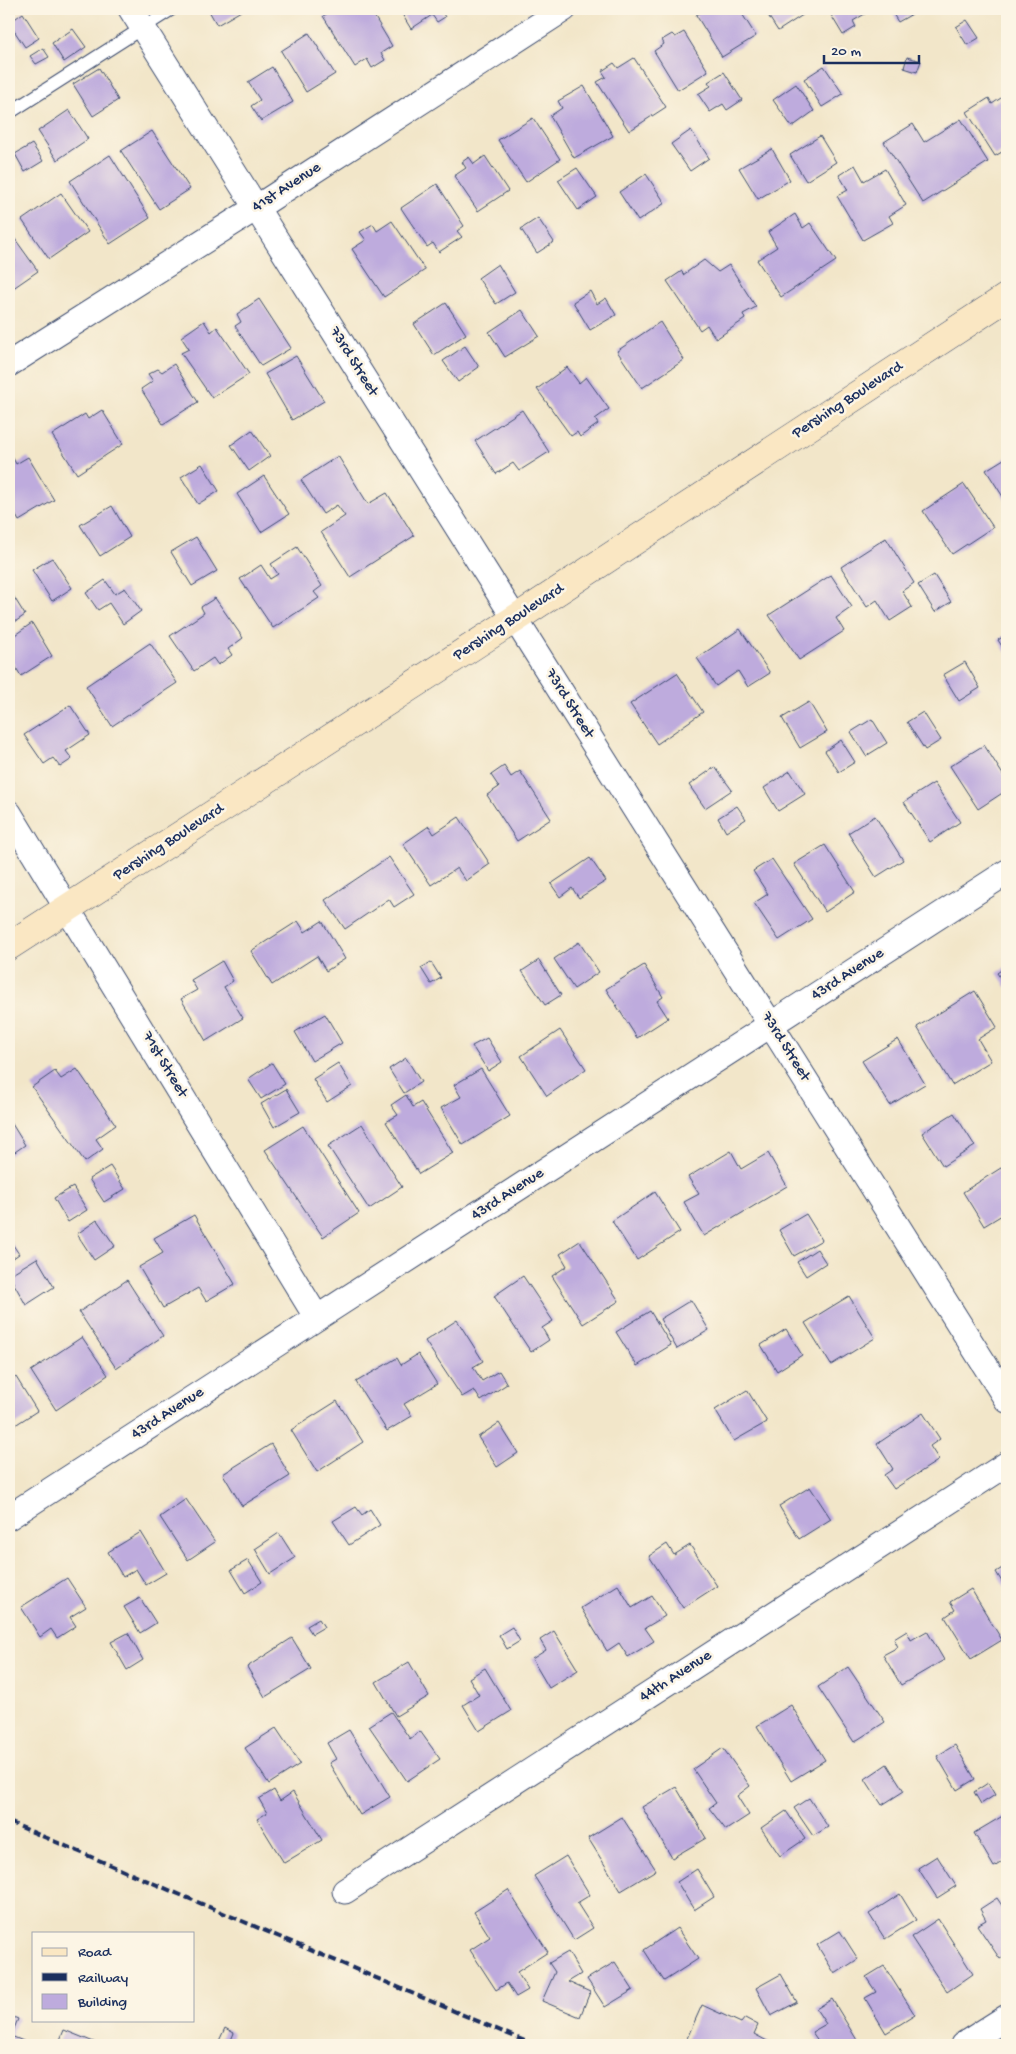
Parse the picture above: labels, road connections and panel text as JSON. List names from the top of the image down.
{
  "streets": {
    "street": [
      "41st Avenue",
      "73rd Street",
      "Pershing Boulevard",
      "43rd Avenue",
      "71st Street",
      "44th Avenue"
    ]
  },
  "crossings": [
    ["41st Avenue", "73rd Street"],
    ["73rd Street", "Pershing Boulevard"],
    ["73rd Street", "43rd Avenue"],
    ["Pershing Boulevard", "71st Street"],
    ["43rd Avenue", "71st Street"]
  ],
  "legend": ["Road", "Railway", "Building"],
  "scale_bar": "20 m"
}
